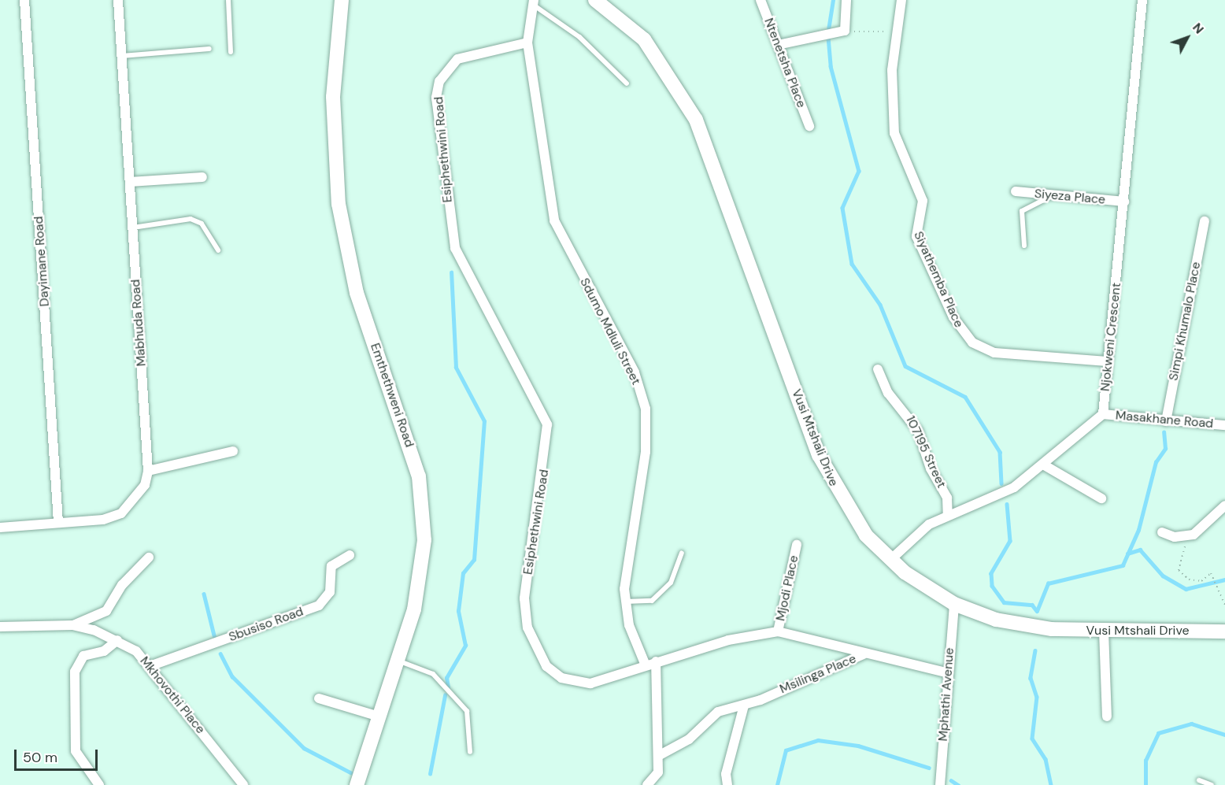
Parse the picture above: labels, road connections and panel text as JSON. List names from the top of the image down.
{
  "streets": {
    "street": [
      "Ntenetsha Place",
      "Esiphethwini Road",
      "Siyeza Place",
      "Dayimane Road",
      "Siyathemba Place",
      "Simpi Khumalo Place",
      "Mabhuda Road",
      "Sdumo Mdluli Street",
      "Njokweni Crescent",
      "Emthethweni Road",
      "Masakhane Road",
      "Vusi Mtshali Drive",
      "107195 Street",
      "Mjodi Place",
      "Sbusiso Road",
      "Msilinga Place",
      "Mphathi Avenue",
      "Mkhovothi Place"
    ]
  },
  "crossings": [
    ["Esiphethwini Road", "Sdumo Mdluli Street"],
    ["Esiphethwini Road", "Mjodi Place"],
    ["Esiphethwini Road", "Msilinga Place"],
    ["Esiphethwini Road", "Mphathi Avenue"],
    ["Siyeza Place", "Njokweni Crescent"],
    ["Dayimane Road", "Mabhuda Road"],
    ["Siyathemba Place", "Njokweni Crescent"],
    ["Simpi Khumalo Place", "Masakhane Road"],
    ["Njokweni Crescent", "Masakhane Road"],
    ["Vusi Mtshali Drive", "Mphathi Avenue"],
    ["Sbusiso Road", "Mkhovothi Place"]
  ],
  "scale_bar": "50 m",
  "north": "top right"
}
